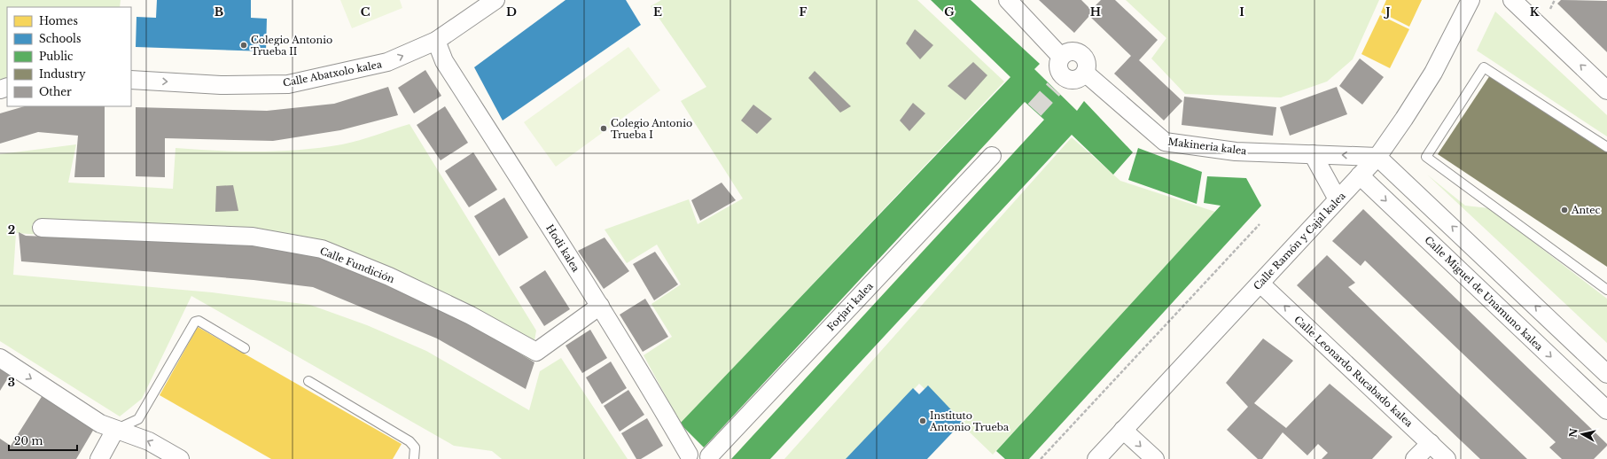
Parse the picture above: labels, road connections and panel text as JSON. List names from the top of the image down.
{
  "streets": {
    "street": [
      "Calle Abatxolo kalea",
      "Makineria kalea",
      "Calle Ramón y Cajal kalea",
      "Hodi kalea",
      "Calle Fundición",
      "Calle Miguel de Unamuno kalea",
      "Forjari kalea",
      "Calle Leonardo Rucabado kalea"
    ]
  },
  "crossings": [
    ["Calle Abatxolo kalea", "Hodi kalea"],
    ["Makineria kalea", "Calle Ramón y Cajal kalea"],
    ["Calle Ramón y Cajal kalea", "Calle Miguel de Unamuno kalea"],
    ["Calle Ramón y Cajal kalea", "Calle Leonardo Rucabado kalea"],
    ["Hodi kalea", "Calle Fundición"]
  ],
  "one_way": ["Calle Abatxolo kalea", "Calle Leonardo Rucabado kalea"],
  "places": [
    "Colegio Antonio Trueba II",
    "Colegio Antonio Trueba I",
    "Antec",
    "Instituto Antonio Trueba"
  ],
  "legend": [
    "Homes",
    "Schools",
    "Public",
    "Industry",
    "Other"
  ],
  "scale_bar": "20 m",
  "north": "left",
  "grid": {
    "columns": [
      "B",
      "C",
      "D",
      "E",
      "F",
      "G",
      "H",
      "I",
      "J",
      "K"
    ],
    "rows": ["2", "3"]
  }
}
